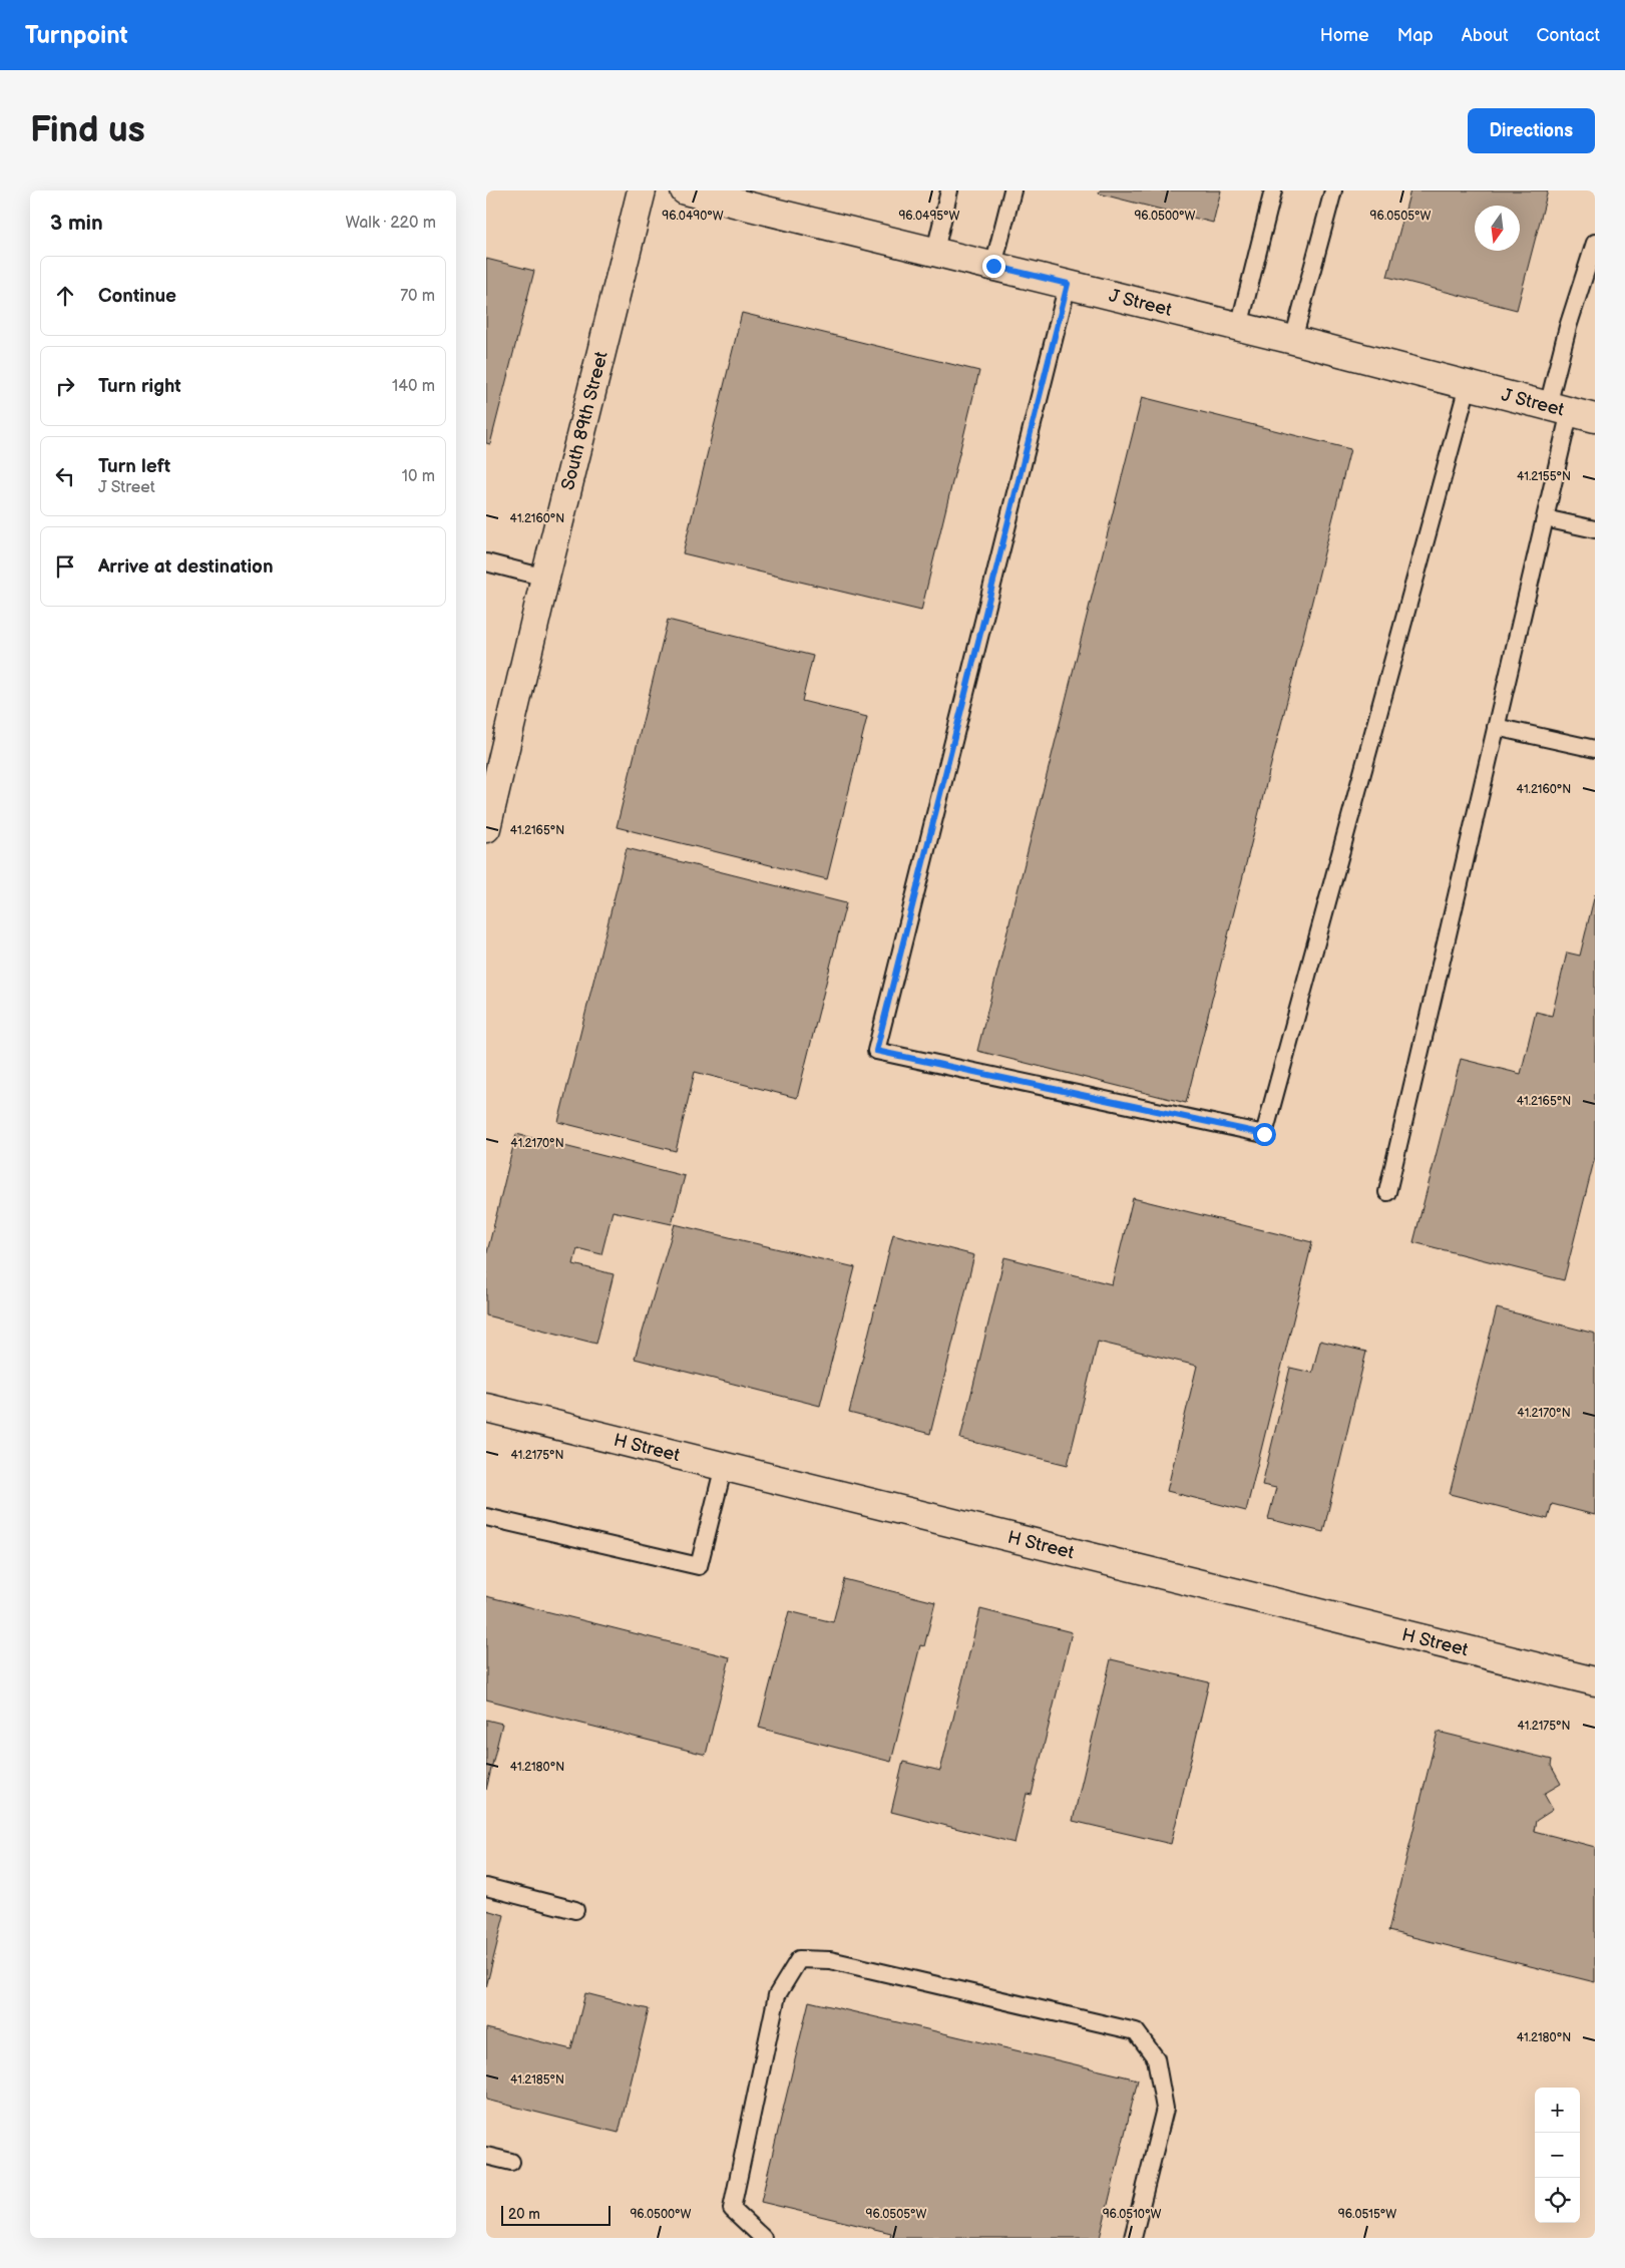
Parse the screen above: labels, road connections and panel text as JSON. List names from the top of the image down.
{
  "streets": {
    "street": ["J Street", "South 89th Street", "H Street"]
  },
  "scale_bar": "20 m",
  "north": "bottom",
  "page": {
    "header": "Turnpoint",
    "nav": [
      "Home",
      "Map",
      "About",
      "Contact"
    ],
    "buttons": "Directions",
    "title": "Find us",
    "heading": ["3 min", "Walk · 220 m"],
    "list": [
      ["Continue", "70 m"],
      ["Turn right", "140 m"],
      ["Turn left", "J Street", "10 m"],
      "Arrive at destination"
    ],
    "map_buttons": ["+", "−"],
    "scale": "20 m"
  },
  "coordinates": [
    "96.0490°W",
    "96.0495°W",
    "96.0500°W",
    "96.0505°W",
    "41.2155°N",
    "41.2160°N",
    "41.2165°N",
    "41.2170°N",
    "41.2175°N",
    "41.2180°N",
    "41.2185°N",
    "96.0510°W",
    "96.0515°W"
  ]
}
